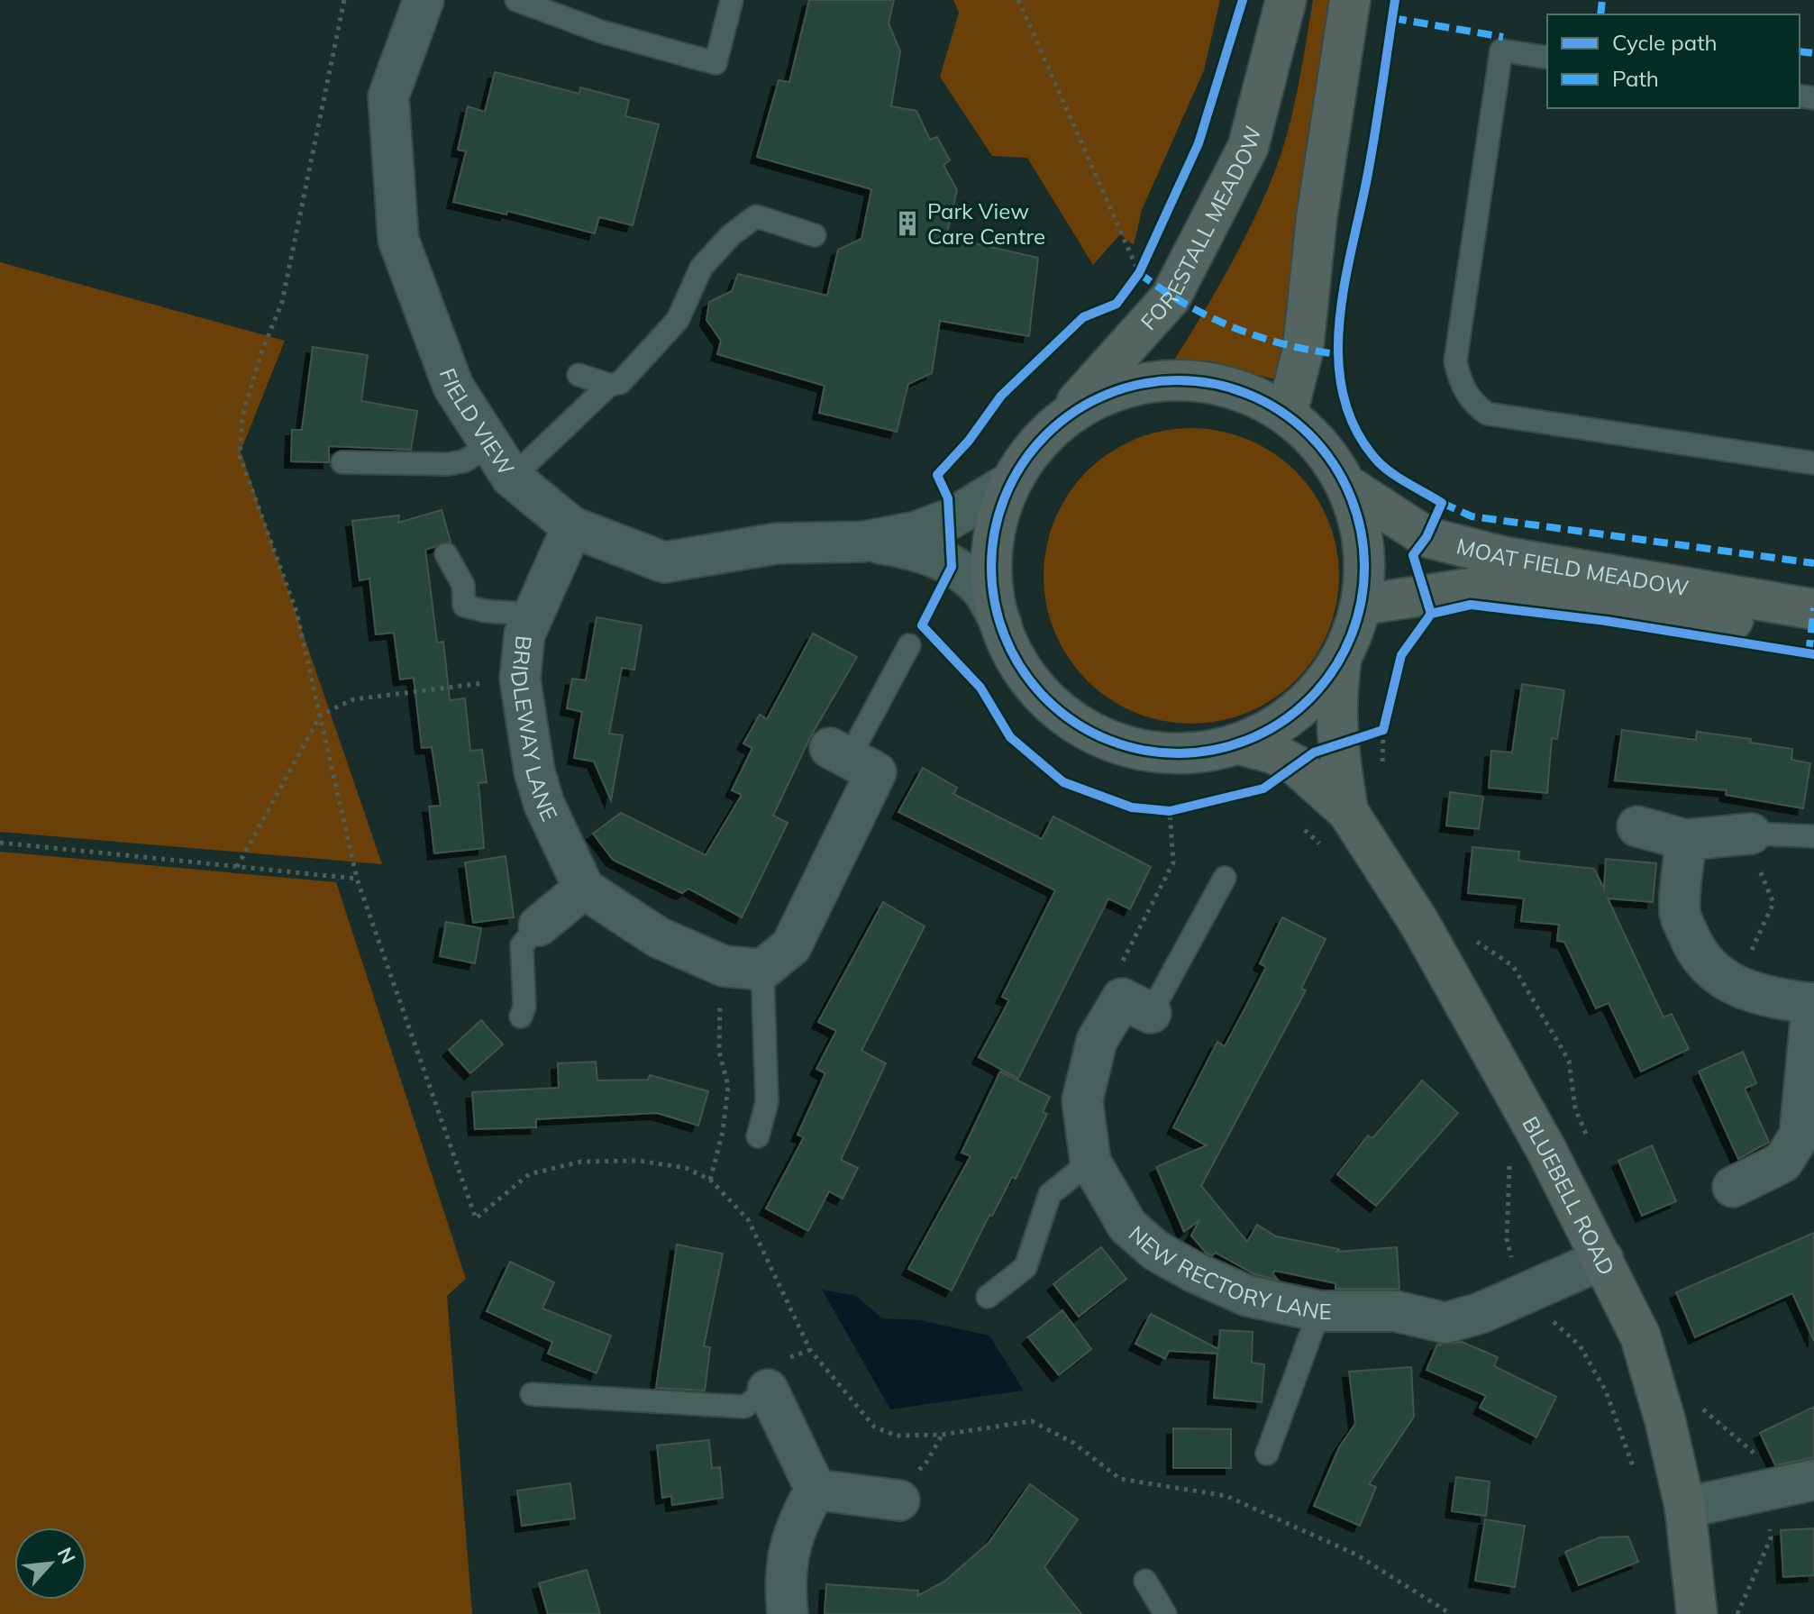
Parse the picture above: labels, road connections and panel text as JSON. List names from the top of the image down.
{
  "streets": {
    "street": [
      "FORESTALL MEADOW",
      "FIELD VIEW",
      "MOAT FIELD MEADOW",
      "BRIDLEWAY LANE",
      "BLUEBELL ROAD",
      "NEW RECTORY LANE"
    ]
  },
  "crossings": [
    ["FIELD VIEW", "BRIDLEWAY LANE"],
    ["BLUEBELL ROAD", "NEW RECTORY LANE"]
  ],
  "places": {
    "building": ["Park View Care Centre"]
  },
  "legend": ["Cycle path", "Path"],
  "north": "top right"
}
